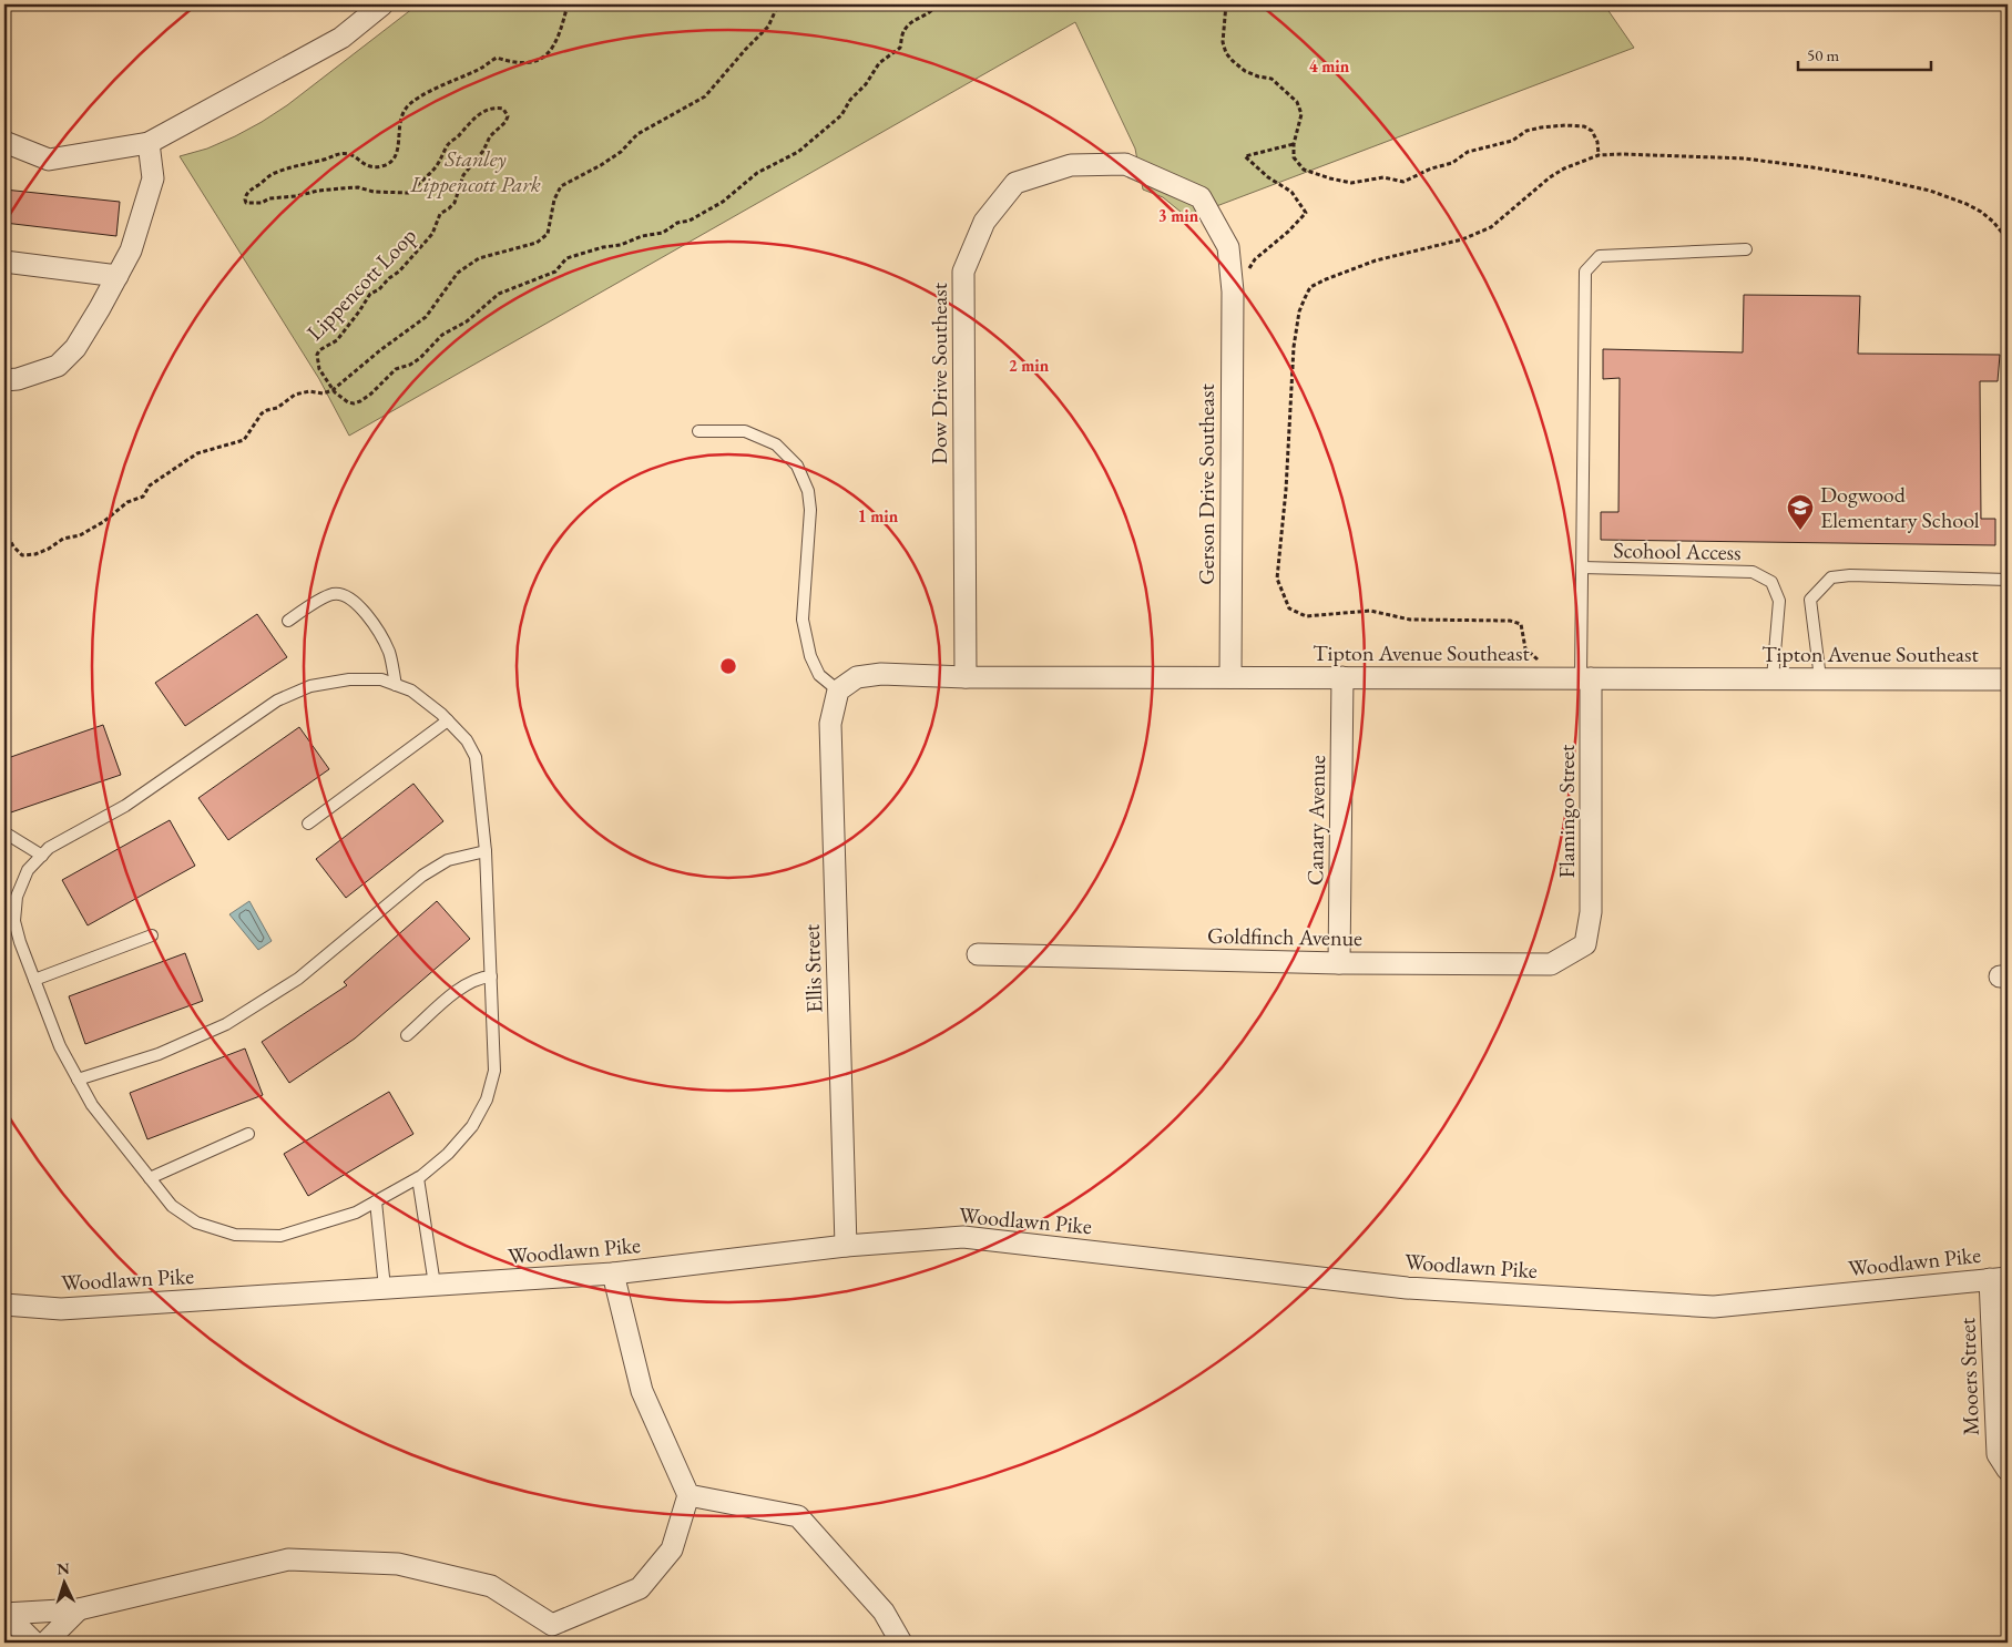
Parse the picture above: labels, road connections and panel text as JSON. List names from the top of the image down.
{
  "streets": {
    "street": [
      "Dow Drive Southeast",
      "Gerson Drive Southeast",
      "Tipton Avenue Southeast",
      "Flamingo Street",
      "Canary Avenue",
      "Goldfinch Avenue",
      "Ellis Street",
      "Woodlawn Pike",
      "Mooers Street"
    ],
    "lane": ["Scohool Access"],
    "path": ["Lippencott Loop"]
  },
  "crossings": [
    ["Dow Drive Southeast", "Gerson Drive Southeast"],
    ["Dow Drive Southeast", "Tipton Avenue Southeast"],
    ["Gerson Drive Southeast", "Tipton Avenue Southeast"],
    ["Scohool Access", "Tipton Avenue Southeast"],
    ["Tipton Avenue Southeast", "Flamingo Street"],
    ["Tipton Avenue Southeast", "Canary Avenue"],
    ["Tipton Avenue Southeast", "Ellis Street"],
    ["Flamingo Street", "Goldfinch Avenue"],
    ["Canary Avenue", "Goldfinch Avenue"],
    ["Ellis Street", "Woodlawn Pike"],
    ["Woodlawn Pike", "Mooers Street"]
  ],
  "parks": ["Stanley Lippencott Park"],
  "places": {
    "school or university": ["Dogwood Elementary School"]
  },
  "scale_bar": "50 m",
  "north": "top",
  "rings": [
    "4 min",
    "3 min",
    "2 min",
    "1 min"
  ]
}
